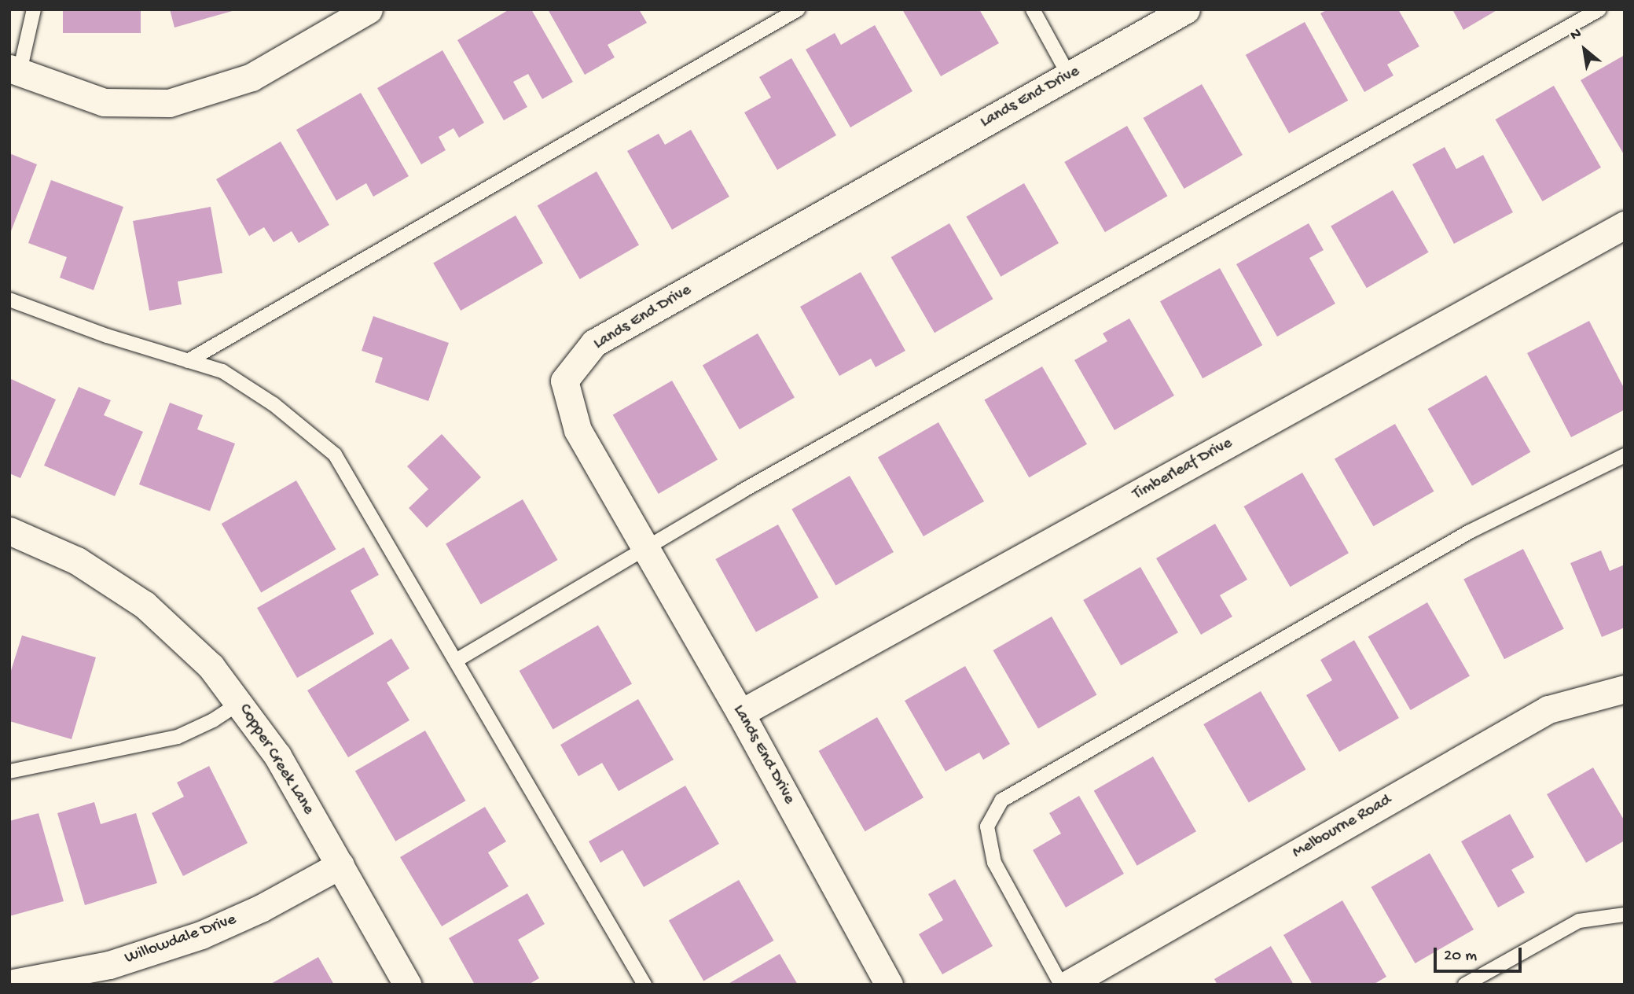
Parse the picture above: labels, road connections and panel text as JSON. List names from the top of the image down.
{
  "streets": {
    "street": [
      "Lands End Drive",
      "Timberleaf Drive",
      "Copper Creek Lane",
      "Melbourne Road",
      "Willowdale Drive"
    ]
  },
  "crossings": [
    ["Lands End Drive", "Timberleaf Drive"],
    ["Copper Creek Lane", "Willowdale Drive"]
  ],
  "scale_bar": "20 m",
  "north": "top left"
}
